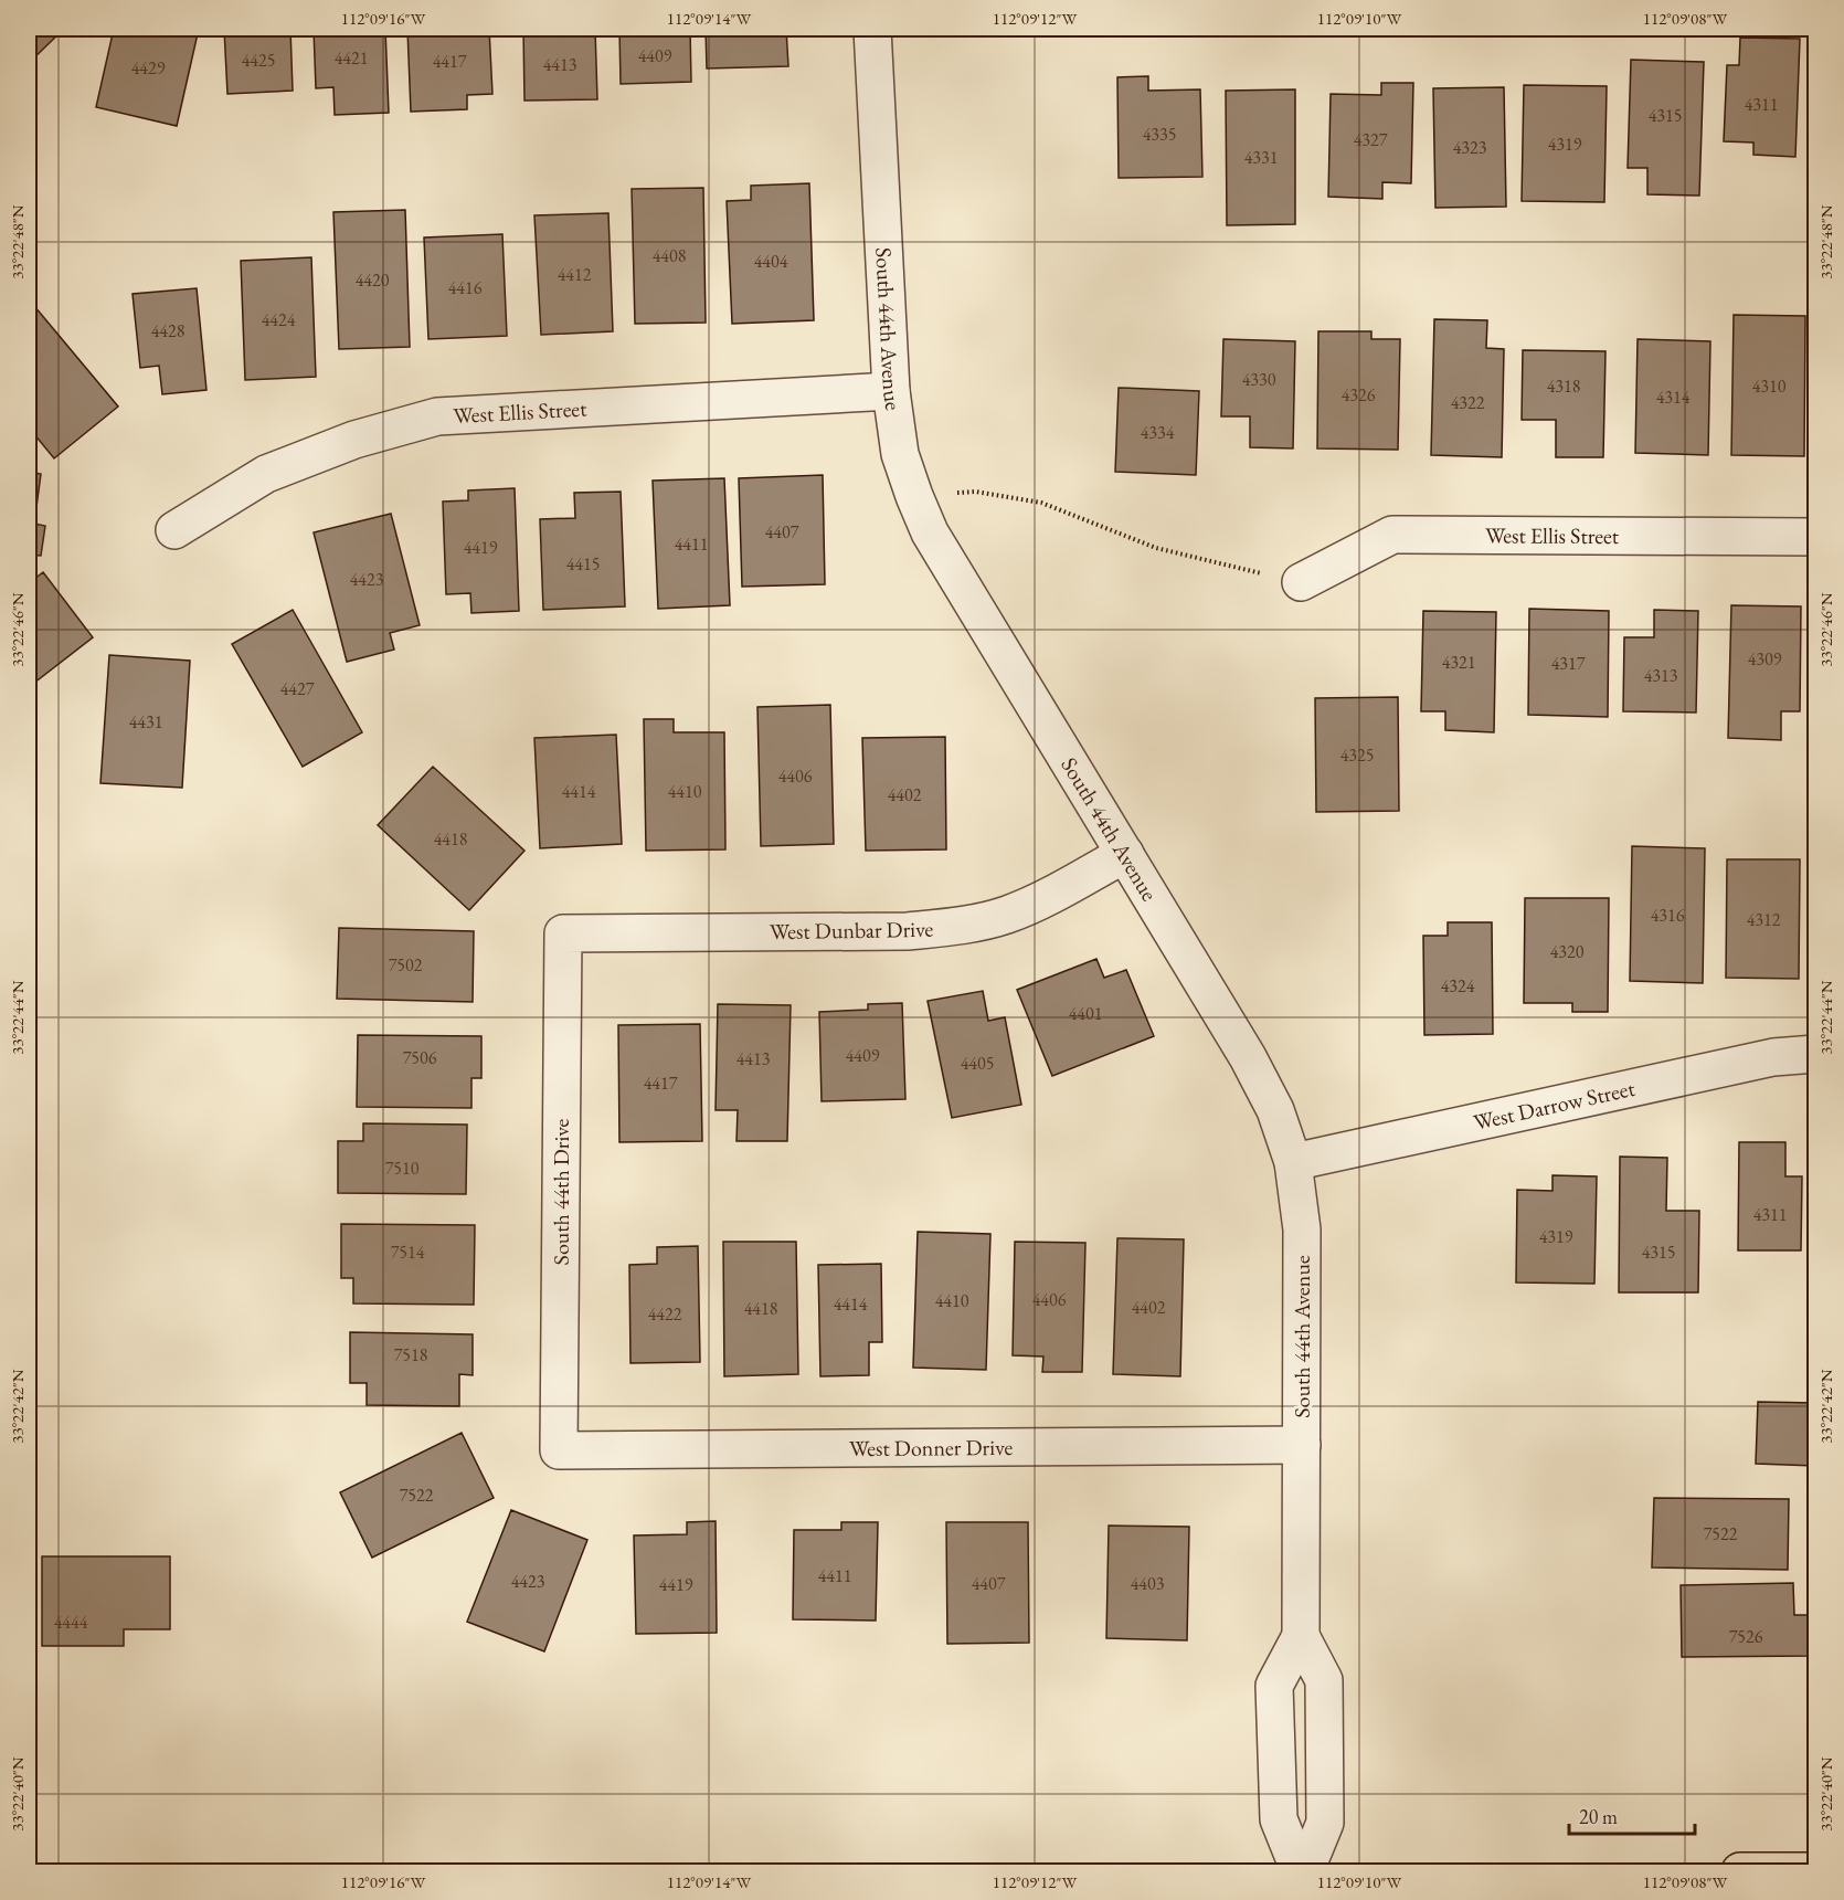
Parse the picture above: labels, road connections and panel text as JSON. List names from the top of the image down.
{
  "streets": {
    "street": [
      "South 44th Avenue",
      "West Ellis Street",
      "West Dunbar Drive",
      "West Darrow Street",
      "South 44th Drive",
      "West Donner Drive"
    ]
  },
  "crossings": [
    ["South 44th Avenue", "West Ellis Street"],
    ["South 44th Avenue", "West Dunbar Drive"],
    ["South 44th Avenue", "West Darrow Street"],
    ["South 44th Avenue", "West Donner Drive"],
    ["West Dunbar Drive", "South 44th Drive"],
    ["South 44th Drive", "West Donner Drive"]
  ],
  "house_numbers": [
    "4409",
    "4421",
    "4425",
    "4417",
    "4413",
    "4429",
    "4311",
    "4315",
    "4335",
    "4327",
    "4319",
    "4323",
    "4331",
    "4408",
    "4404",
    "4412",
    "4420",
    "4416",
    "4424",
    "4428",
    "4330",
    "4318",
    "4310",
    "4326",
    "4314",
    "4322",
    "4334",
    "4407",
    "4411",
    "4419",
    "4415",
    "4423",
    "4309",
    "4321",
    "4317",
    "4313",
    "4427",
    "4431",
    "4325",
    "4406",
    "4414",
    "4410",
    "4402",
    "4418",
    "4316",
    "4312",
    "4320",
    "7502",
    "4324",
    "4401",
    "4409",
    "7506",
    "4413",
    "4405",
    "4417",
    "7510",
    "4311",
    "4319",
    "7514",
    "4315",
    "4406",
    "4410",
    "4414",
    "4402",
    "4418",
    "4422",
    "7518",
    "7522",
    "7522",
    "4411",
    "4423",
    "4407",
    "4403",
    "4419",
    "4444",
    "7526"
  ],
  "scale_bar": "20 m",
  "coordinates": [
    "112°09'16\"W",
    "112°09'14\"W",
    "112°09'12\"W",
    "112°09'10\"W",
    "112°09'08\"W",
    "33°22'48\"N",
    "33°22'46\"N",
    "33°22'44\"N",
    "33°22'42\"N",
    "33°22'40\"N"
  ]
}
